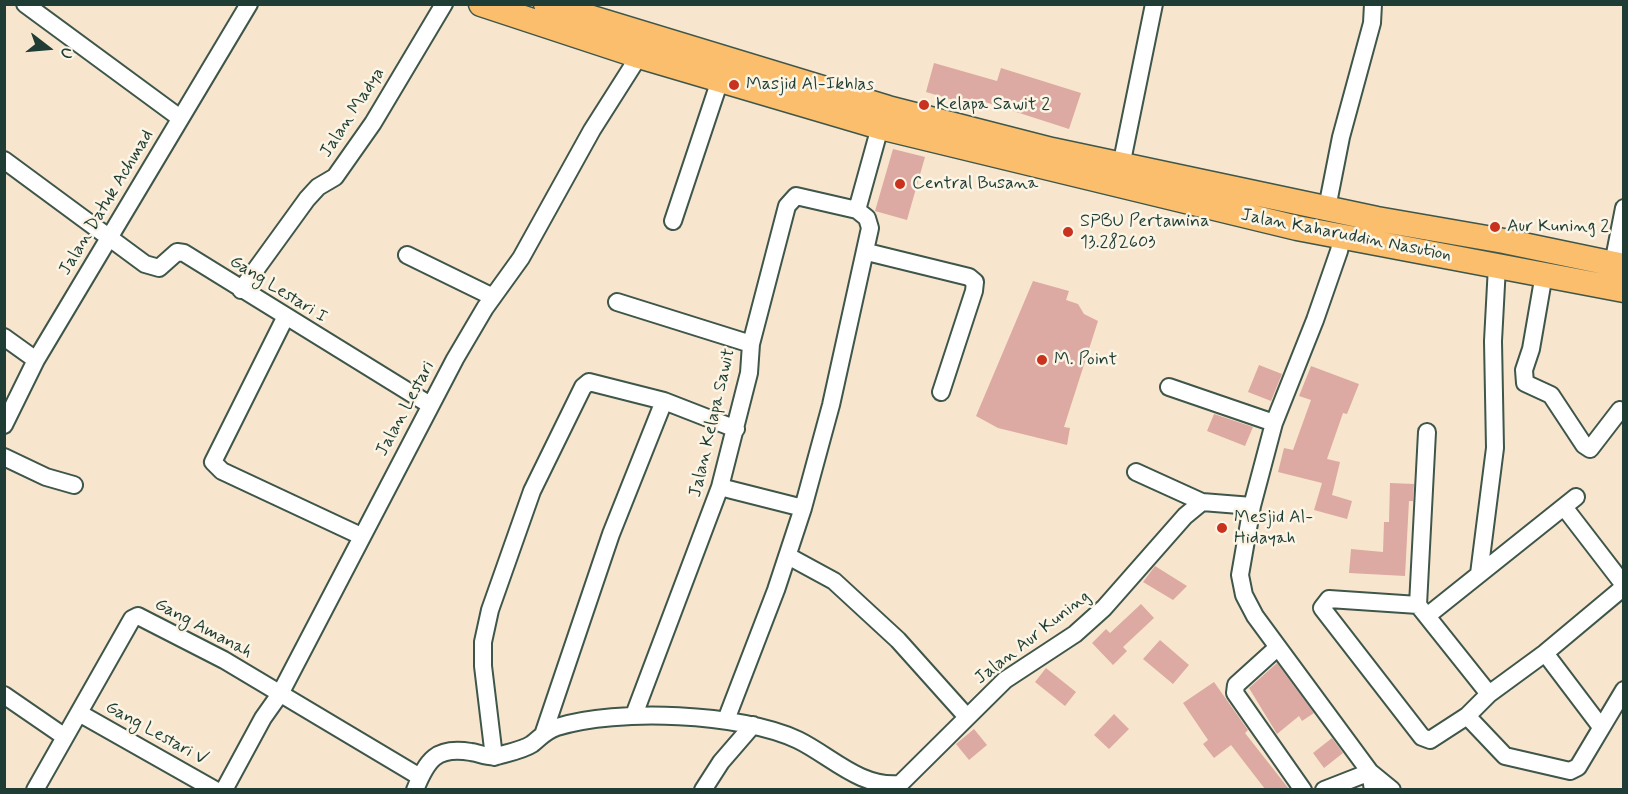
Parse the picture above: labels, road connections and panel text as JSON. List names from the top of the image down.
{
  "streets": {
    "highway": ["Jalan Kaharuddin Nasution"],
    "street": [
      "Jalan Madya",
      "Jalan Datuk Achmad",
      "Gang Lestari I",
      "Jalan Lestari",
      "Jalan Kelapa Sawit",
      "Gang Amanah",
      "Jalan Aur Kuning",
      "Gang Lestari V"
    ]
  },
  "crossings": [
    ["Jalan Madya", "Gang Lestari I"],
    ["Jalan Datuk Achmad", "Gang Lestari I"],
    ["Jalan Kaharuddin Nasution", "Jalan Lestari"],
    ["Gang Lestari I", "Jalan Lestari"],
    ["Jalan Lestari", "Gang Amanah"],
    ["Gang Amanah", "Gang Lestari V"]
  ],
  "places": [
    "Masjid Al-Ikhlas",
    "Kelapa Sawit 2",
    "Central Busana",
    "Aur Kuning 2",
    "SPBU Pertamina 13.282603",
    "M. Point",
    "Mesjid Al- Hidayah"
  ],
  "north": "right"
}
